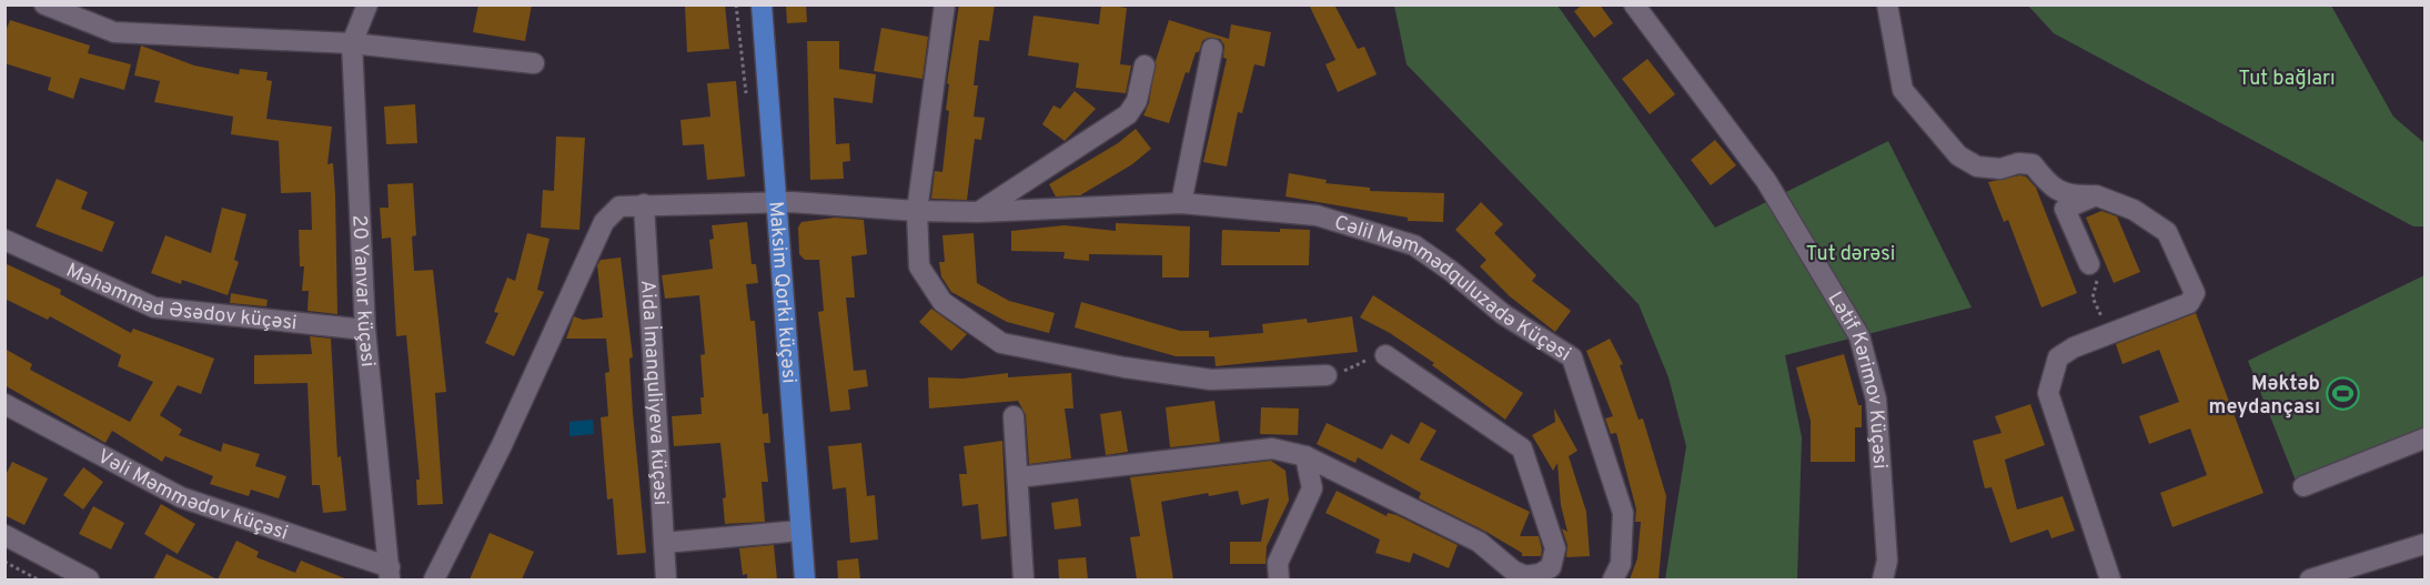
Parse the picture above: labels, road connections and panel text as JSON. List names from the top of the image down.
{
  "streets": {
    "main road": ["Maksim Qorki küçəsi"],
    "street": [
      "Cəlil Məmmədquluzadə Küçəsi",
      "20 Yanvar küçəsi",
      "Məhəmməd Əsədov küçəsi",
      "Lətif Kərimov Küçəsi",
      "Aida İmanquliyeva küçəsi",
      "Vəli Məmmədov küçəsi"
    ]
  },
  "crossings": [
    ["Cəlil Məmmədquluzadə Küçəsi", "Maksim Qorki küçəsi"],
    ["20 Yanvar küçəsi", "Məhəmməd Əsədov küçəsi"],
    ["20 Yanvar küçəsi", "Vəli Məmmədov küçəsi"]
  ],
  "parks": ["Tut bağları", "Tut dərəsi"],
  "places": {
    "sports": ["Məktəb meydançası"]
  }
}
